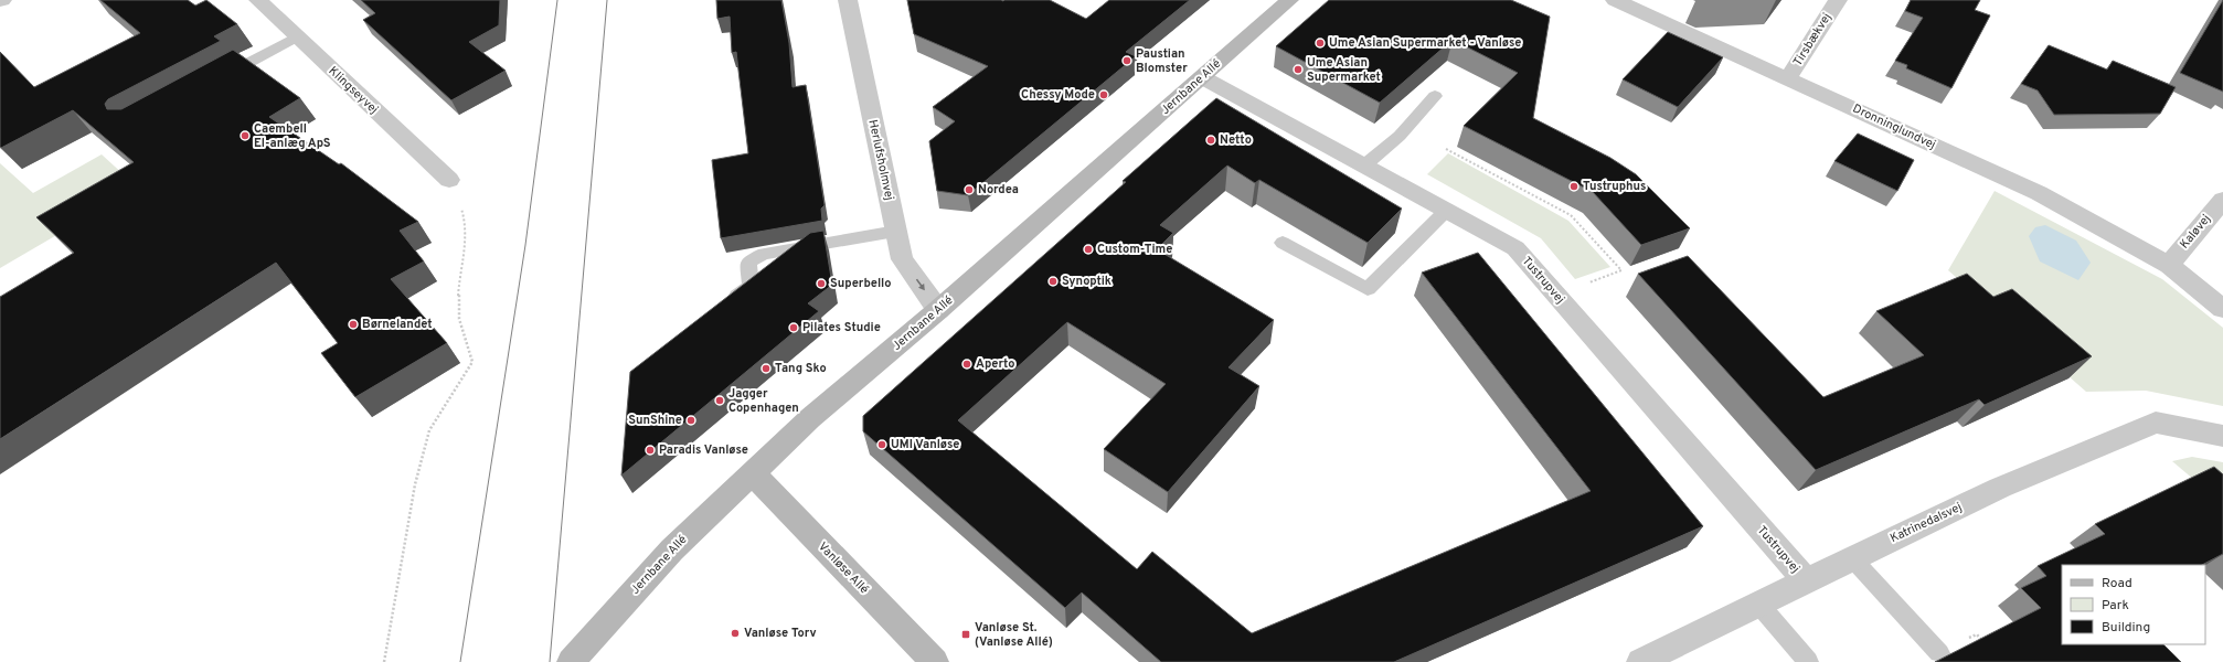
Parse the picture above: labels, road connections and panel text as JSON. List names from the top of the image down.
{
  "streets": {
    "street": [
      "Tirsbækvej",
      "Jernbane Allé",
      "Klingseyvej",
      "Dronninglundvej",
      "Herlufsholmvej",
      "Kaløvej",
      "Tustrupvej",
      "Katrinedalsvej",
      "Vanløse Allé"
    ]
  },
  "crossings": [
    ["Tirsbækvej", "Dronninglundvej"],
    ["Jernbane Allé", "Herlufsholmvej"],
    ["Jernbane Allé", "Tustrupvej"],
    ["Jernbane Allé", "Vanløse Allé"],
    ["Dronninglundvej", "Kaløvej"],
    ["Tustrupvej", "Katrinedalsvej"]
  ],
  "places": {
    "other": [
      "Ume Asian Supermarket - Vanløse",
      "Paustian Blomster",
      "Ume Asian Supermarket",
      "Chessy Mode",
      "Caembell El-anlæg ApS",
      "Netto",
      "Tustruphus",
      "Nordea",
      "Custom-Time",
      "Synoptik",
      "Superbello",
      "Børnelandet",
      "Pilates Studie",
      "Aperto",
      "Tang Sko",
      "Jagger Copenhagen",
      "SunShine",
      "UMI Vanløse",
      "Paradis Vanløse",
      "Vanløse Torv"
    ],
    "transit": ["Vanløse St. (Vanløse Allé)"]
  },
  "legend": ["Road", "Park", "Building"]
}
